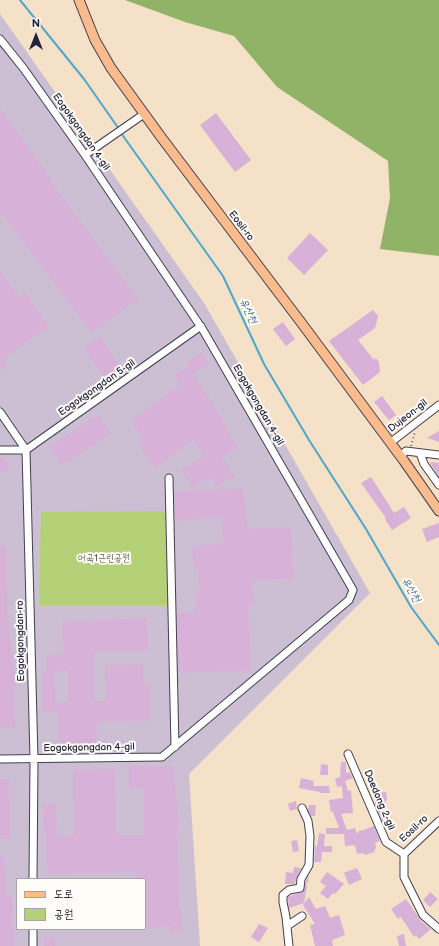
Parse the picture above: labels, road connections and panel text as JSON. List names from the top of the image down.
{
  "streets": {
    "main road": ["Eosil-ro"],
    "street": [
      "Eogokgongdan 4-gil",
      "Eogokgongdan 5-gil",
      "Dujeon-gil",
      "Eogokgongdan-ro",
      "Daedong 2-gil"
    ]
  },
  "crossings": [
    ["Eogokgongdan 4-gil", "Eogokgongdan 5-gil"],
    ["Eogokgongdan 4-gil", "Eogokgongdan-ro"],
    ["Eosil-ro", "Dujeon-gil"],
    ["Eosil-ro", "Daedong 2-gil"],
    ["Eogokgongdan 5-gil", "Eogokgongdan-ro"]
  ],
  "water": ["유산천"],
  "parks": ["어곡1근린공원"],
  "legend": ["도로", "공원"],
  "north": "top"
}
